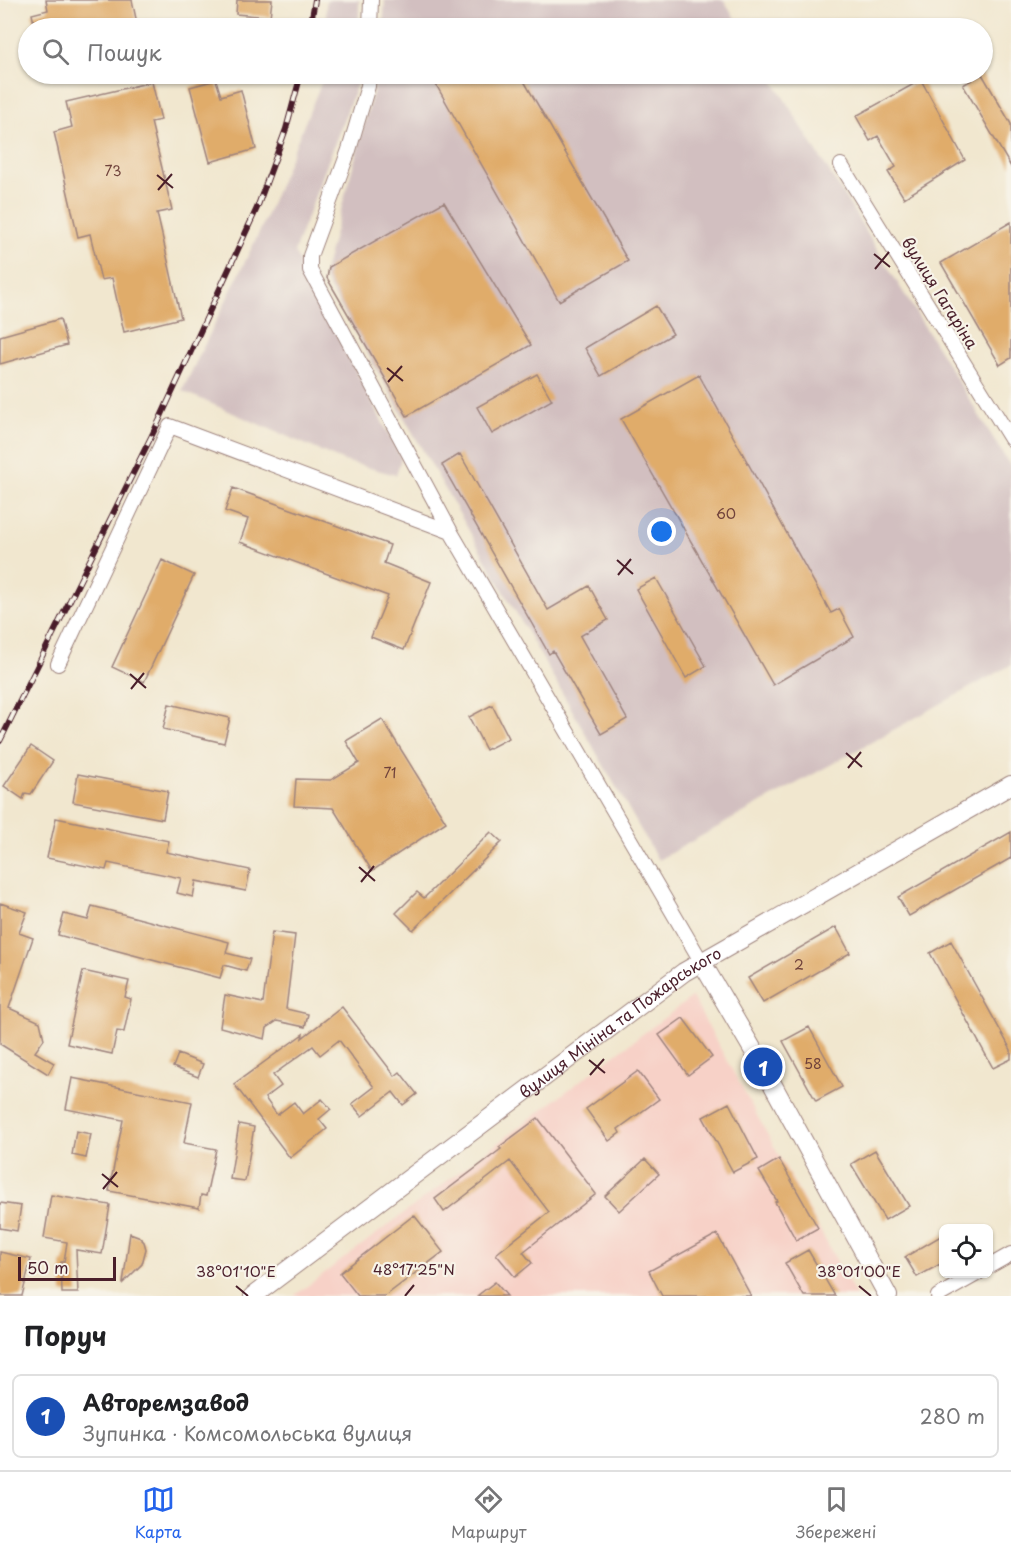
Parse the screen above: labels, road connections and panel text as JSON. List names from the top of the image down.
{
  "streets": {
    "street": ["вулиця Гагаріна", "вулиця Мініна та Пожарського"]
  },
  "house_numbers": [
    "73",
    "60",
    "71",
    "2",
    "58"
  ],
  "scale_bar": "50 m",
  "page": {
    "search": "Пошук",
    "pins": "1",
    "scale": "50 m",
    "heading": "Поруч",
    "list": [
      {
        "mark": "1",
        "name": "Авторемзавод",
        "note": "Зупинка · Комсомольська вулиця",
        "value": "280 m"
      }
    ],
    "nav": ["Карта", "Маршрут", "Збережені"]
  },
  "coordinates": ["48°17'25\"N", "38°01'10\"E", "38°01'00\"E"]
}
